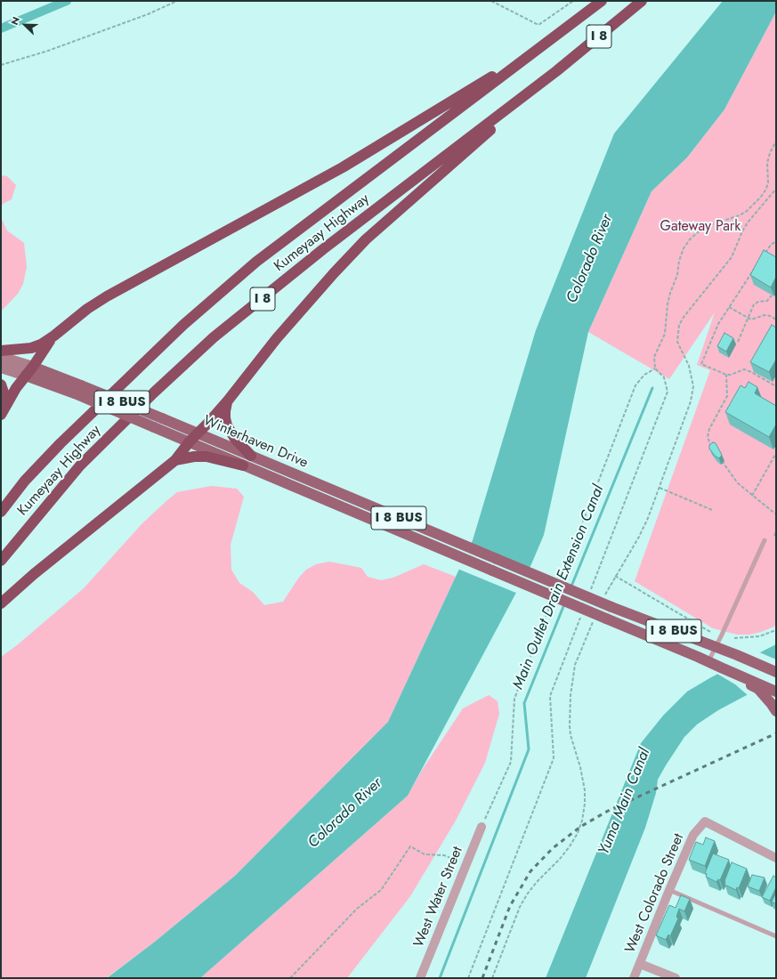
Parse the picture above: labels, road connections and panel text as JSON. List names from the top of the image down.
{
  "streets": {
    "highway": ["I 8", "Kumeyaay Highway"],
    "main road": ["I 8 BUS", "Winterhaven Drive"],
    "street": ["West Colorado Street", "West Water Street"]
  },
  "crossings": [
    ["I 8 BUS", "Winterhaven Drive"]
  ],
  "water": ["Colorado River", "Main Outlet Drain Extension Canal", "Yuma Main Canal"],
  "parks": ["Gateway Park"],
  "north": "top left"
}
